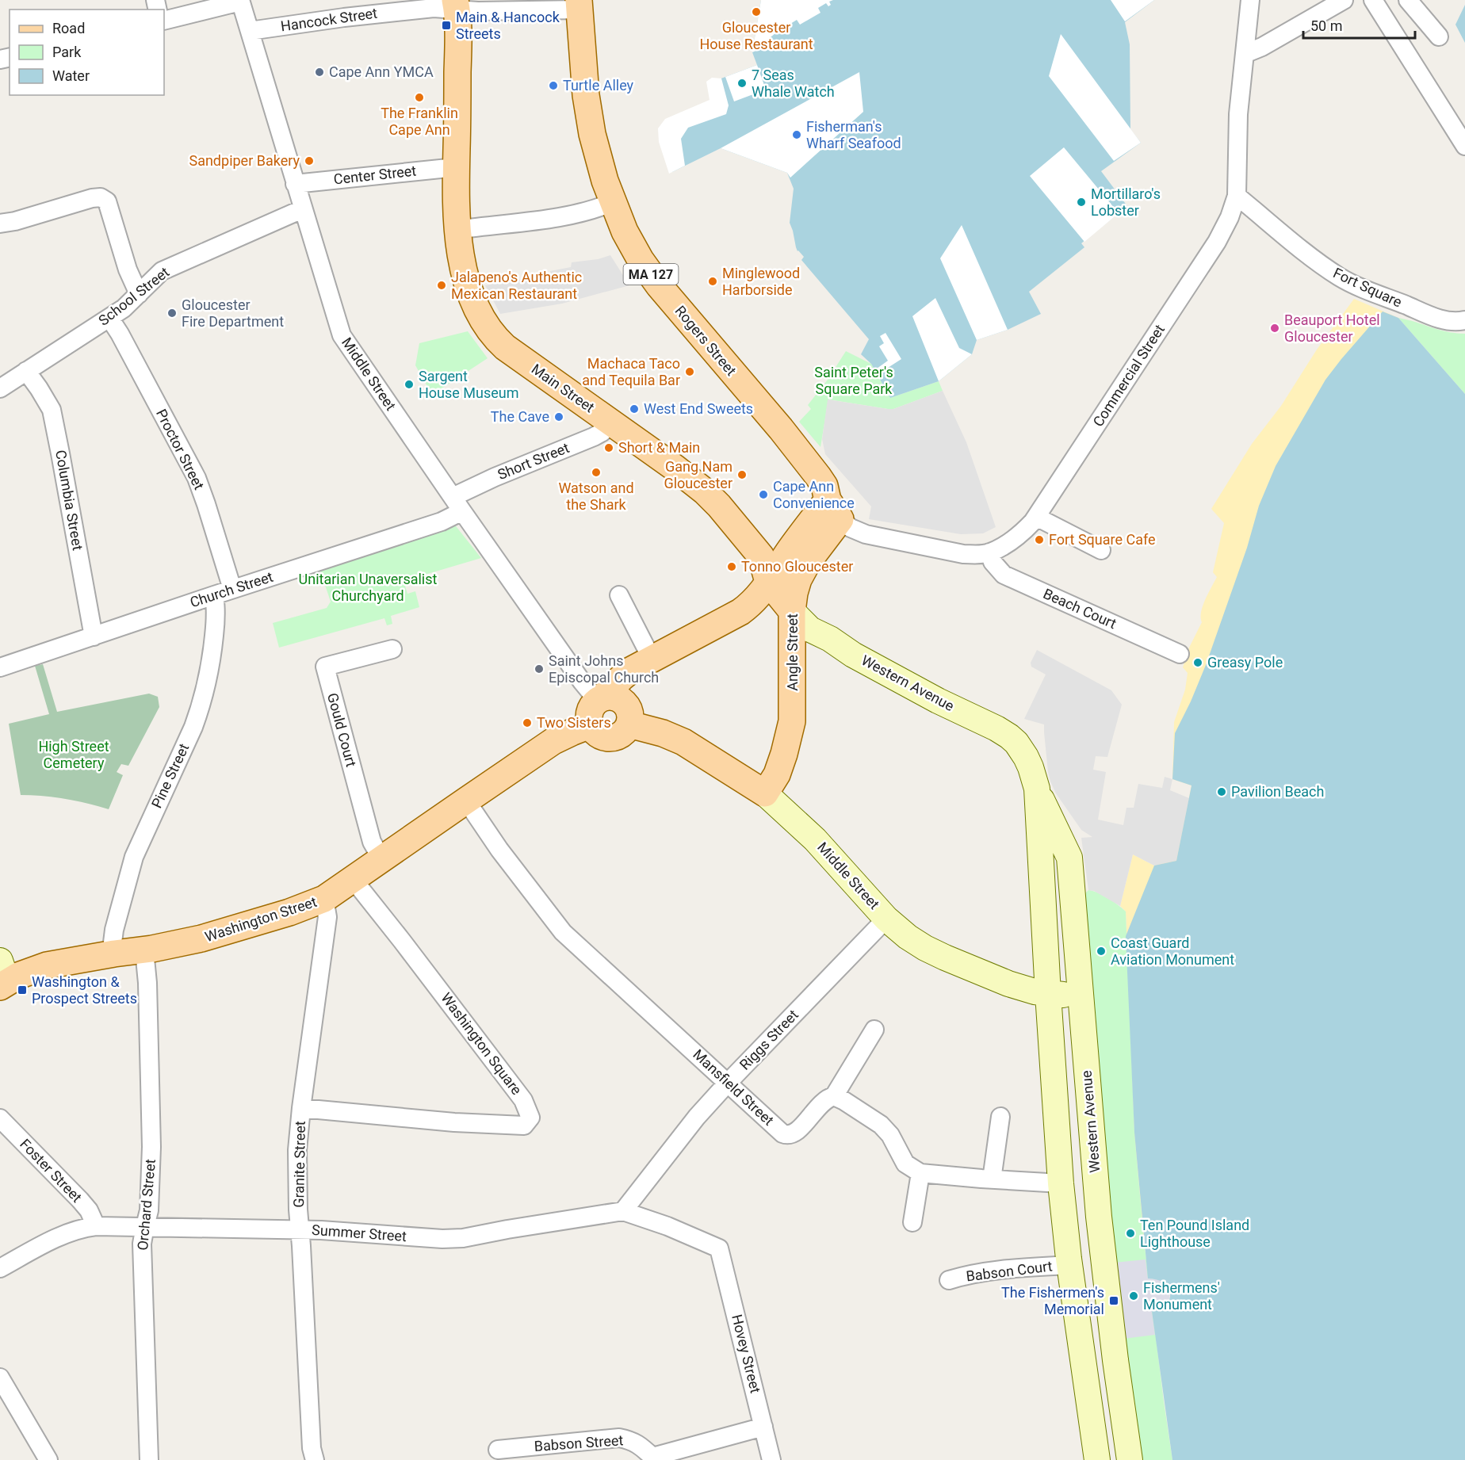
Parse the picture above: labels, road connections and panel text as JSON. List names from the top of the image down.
{
  "streets": {
    "main road": [
      "MA 127",
      "Rogers Street",
      "Middle Street",
      "Main Street",
      "Angle Street",
      "Western Avenue",
      "Washington Street"
    ],
    "street": [
      "Hancock Street",
      "Center Street",
      "Fort Square",
      "School Street",
      "Commercial Street",
      "Proctor Street",
      "Short Street",
      "Columbia Street",
      "Church Street",
      "Beach Court",
      "Gould Court",
      "Pine Street",
      "Riggs Street",
      "Washington Square",
      "Mansfield Street",
      "Granite Street",
      "Foster Street",
      "Orchard Street",
      "Summer Street",
      "Babson Court",
      "Hovey Street",
      "Babson Street"
    ]
  },
  "crossings": [
    ["Hancock Street", "Rogers Street"],
    ["Hancock Street", "Middle Street"],
    ["Hancock Street", "Main Street"],
    ["Center Street", "Middle Street"],
    ["Center Street", "Main Street"],
    ["Fort Square", "Commercial Street"],
    ["School Street", "Middle Street"],
    ["School Street", "Proctor Street"],
    ["School Street", "Columbia Street"],
    ["Rogers Street", "Commercial Street"],
    ["Rogers Street", "Angle Street"],
    ["Middle Street", "Short Street"],
    ["Middle Street", "Church Street"],
    ["Middle Street", "Angle Street"],
    ["Middle Street", "Western Avenue"],
    ["Middle Street", "Washington Street"],
    ["Middle Street", "Riggs Street"],
    ["Commercial Street", "Beach Court"],
    ["Commercial Street", "Angle Street"],
    ["Main Street", "Short Street"],
    ["Proctor Street", "Church Street"],
    ["Short Street", "Church Street"],
    ["Columbia Street", "Church Street"],
    ["Church Street", "Pine Street"],
    ["Angle Street", "Western Avenue"],
    ["Western Avenue", "Babson Court"],
    ["Gould Court", "Washington Street"],
    ["Pine Street", "Washington Street"],
    ["Washington Street", "Washington Square"],
    ["Washington Street", "Mansfield Street"],
    ["Washington Street", "Granite Street"],
    ["Washington Street", "Orchard Street"],
    ["Riggs Street", "Mansfield Street"],
    ["Riggs Street", "Summer Street"],
    ["Washington Square", "Granite Street"],
    ["Granite Street", "Summer Street"],
    ["Foster Street", "Summer Street"],
    ["Orchard Street", "Summer Street"],
    ["Summer Street", "Hovey Street"],
    ["Hovey Street", "Babson Street"]
  ],
  "parks": ["Saint Peter's Square Park", "Unitarian Unaversalist Churchyard", "High Street Cemetery"],
  "places": {
    "other": [
      "Gloucester House Restaurant",
      "Cape Ann YMCA",
      "7 Seas Whale Watch",
      "Turtle Alley",
      "The Franklin Cape Ann",
      "Fisherman's Wharf Seafood",
      "Sandpiper Bakery",
      "Mortillaro's Lobster",
      "Minglewood Harborside",
      "Jalapeno's Authentic Mexican Restaurant",
      "Gloucester Fire Department",
      "Beauport Hotel Gloucester",
      "Machaca Taco and Tequila Bar",
      "Sargent House Museum",
      "West End Sweets",
      "The Cave",
      "Short & Main",
      "Watson and the Shark",
      "Gang Nam Gloucester",
      "Cape Ann Convenience",
      "Fort Square Cafe",
      "Tonno Gloucester",
      "Greasy Pole",
      "Saint Johns Episcopal Church",
      "Two Sisters",
      "Pavilion Beach",
      "Coast Guard Aviation Monument",
      "Ten Pound Island Lighthouse",
      "Fishermens' Monument"
    ],
    "transit": ["Main & Hancock Streets", "Washington & Prospect Streets", "The Fishermen's Memorial"]
  },
  "legend": ["Road", "Park", "Water"],
  "scale_bar": "50 m"
}
